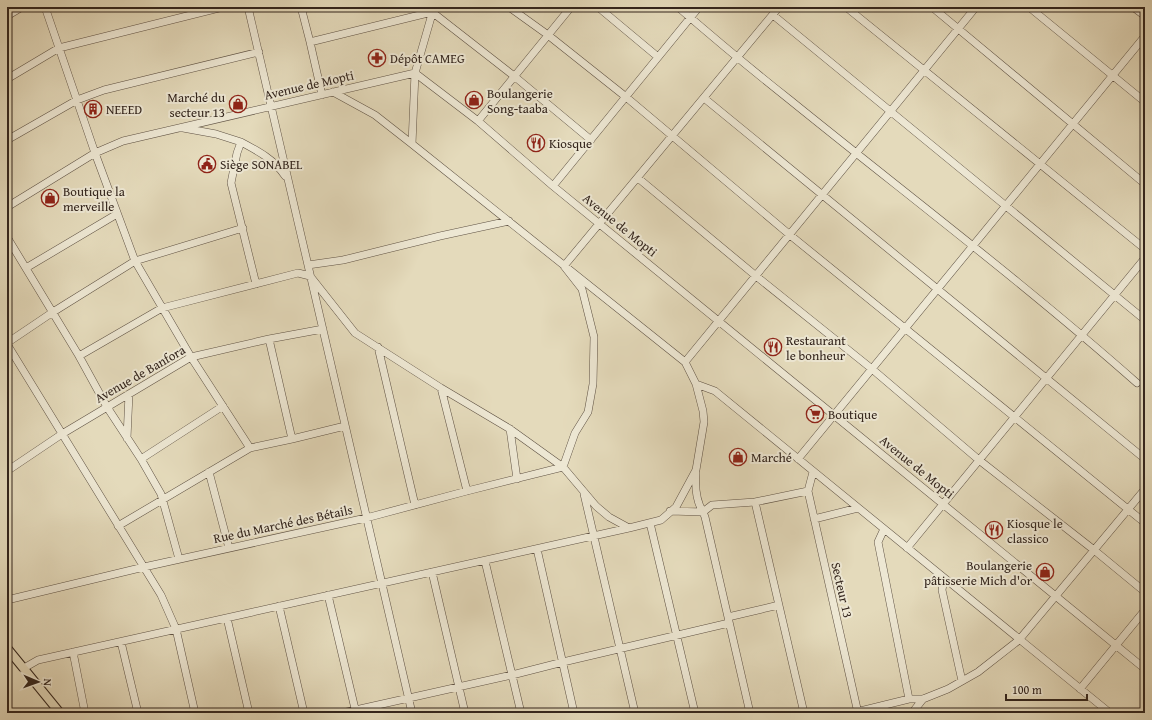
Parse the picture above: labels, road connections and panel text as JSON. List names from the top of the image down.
{
  "streets": {
    "street": [
      "Avenue de Mopti",
      "Avenue de Banfora",
      "Rue du Marché des Bétails",
      "Secteur 13"
    ]
  },
  "places": {
    "pharmacy": ["Dépôt CAMEG"],
    "shop": [
      "Boulangerie Song-taaba",
      "Marché du secteur 13",
      "Boutique la merveille",
      "Marché",
      "Boulangerie pâtisserie Mich d'or"
    ],
    "building": ["NEEED"],
    "restaurant": ["Kiosque", "Restaurant le bonheur", "Kiosque le classico"],
    "public building": ["Siège SONABEL"],
    "supermarket": ["Boutique"]
  },
  "scale_bar": "100 m",
  "north": "right"
}
